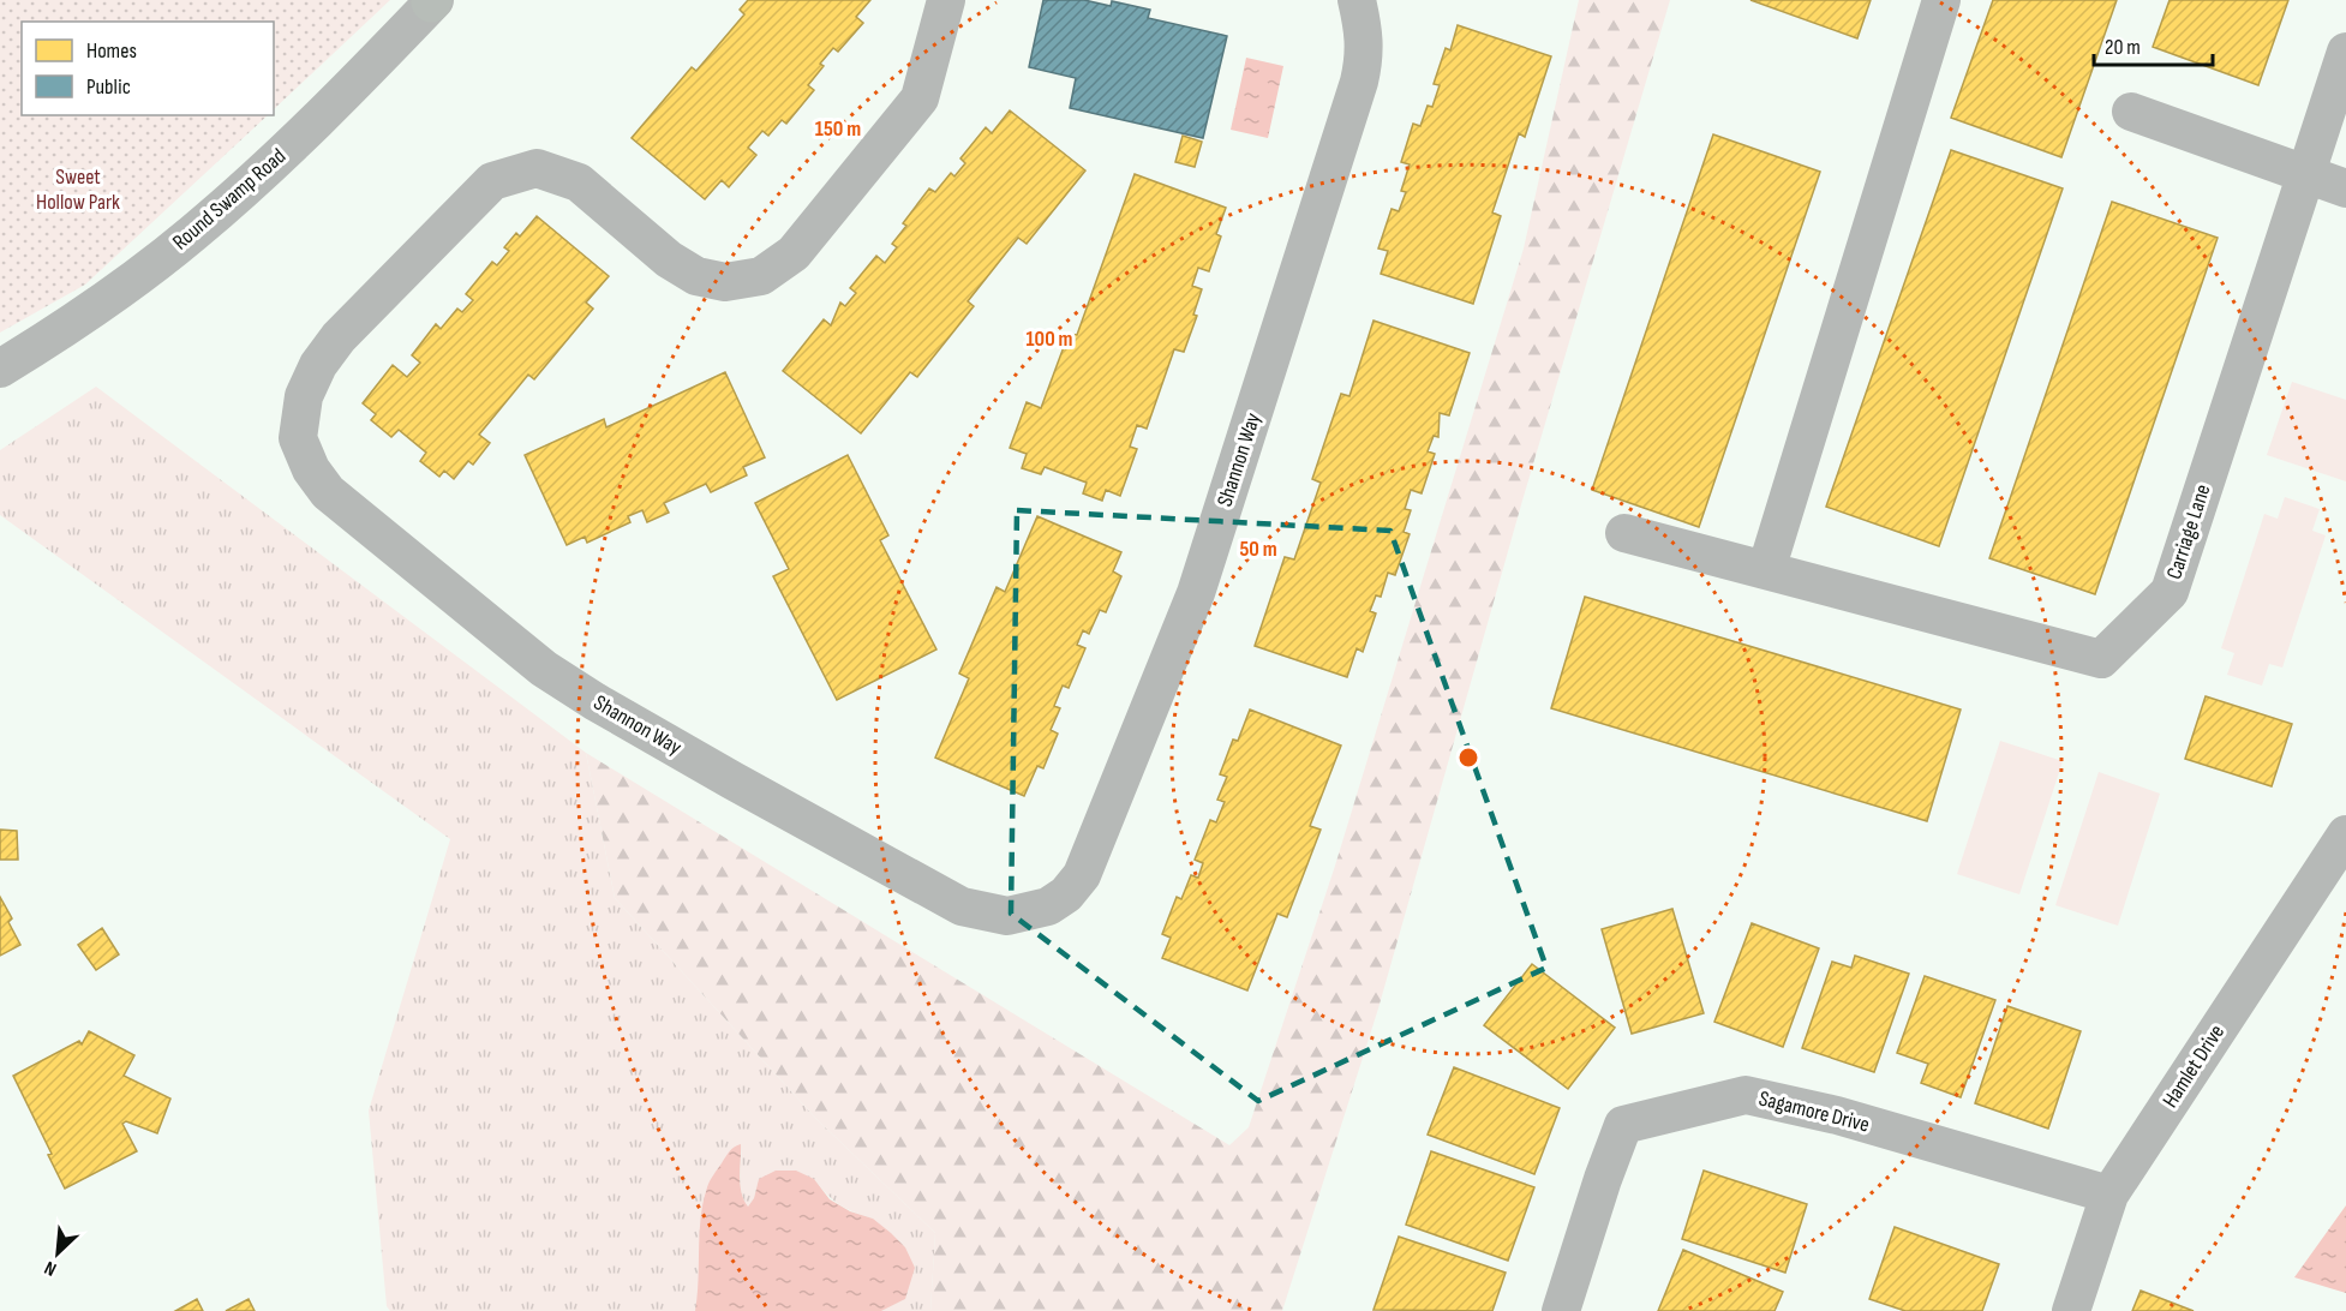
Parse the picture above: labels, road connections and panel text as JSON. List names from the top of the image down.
{
  "streets": {
    "street": [
      "Round Swamp Road",
      "Shannon Way",
      "Carriage Lane",
      "Hamlet Drive",
      "Sagamore Drive"
    ]
  },
  "crossings": [
    ["Hamlet Drive", "Sagamore Drive"]
  ],
  "parks": ["Sweet Hollow Park"],
  "legend": ["Homes", "Public"],
  "scale_bar": "20 m",
  "north": "bottom left",
  "rings": ["150 m", "100 m", "50 m"]
}
